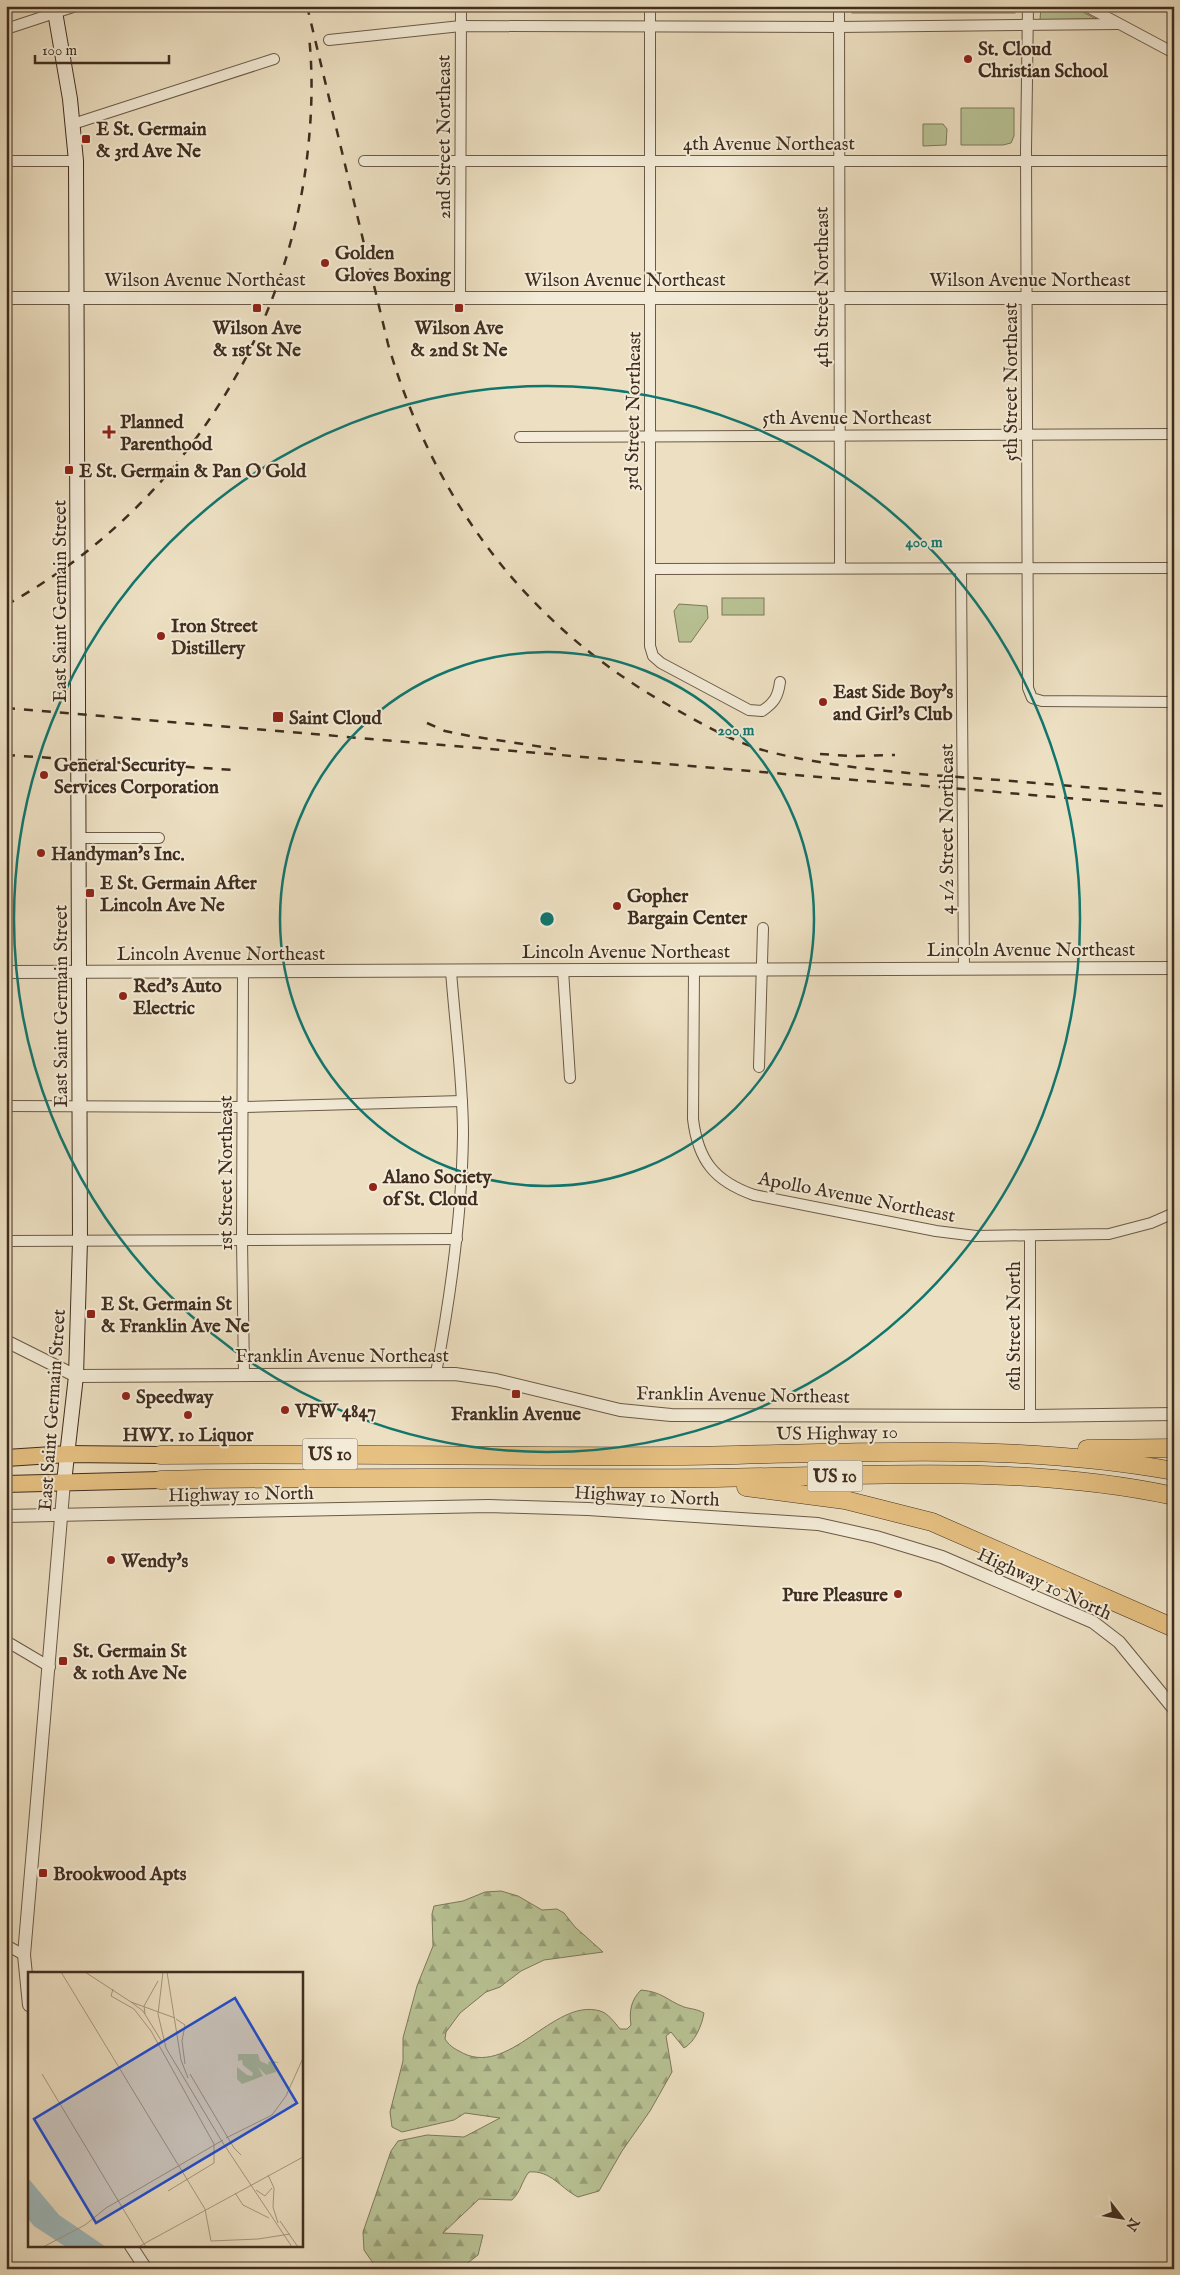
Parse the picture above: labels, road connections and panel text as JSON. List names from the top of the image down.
{
  "streets": {
    "highway": ["US Highway 10", "US 10"],
    "main road": ["East Saint Germain Street"],
    "street": [
      "2nd Street Northeast",
      "4th Avenue Northeast",
      "Wilson Avenue Northeast",
      "4th Street Northeast",
      "5th Street Northeast",
      "3rd Street Northeast",
      "5th Avenue Northeast",
      "4 1/2 Street Northeast",
      "Lincoln Avenue Northeast",
      "1st Street Northeast",
      "Apollo Avenue Northeast",
      "6th Street North",
      "Franklin Avenue Northeast",
      "Highway 10 North"
    ]
  },
  "crossings": [
    ["2nd Street Northeast", "4th Avenue Northeast"],
    ["2nd Street Northeast", "Wilson Avenue Northeast"],
    ["4th Avenue Northeast", "4th Street Northeast"],
    ["4th Avenue Northeast", "5th Street Northeast"],
    ["4th Avenue Northeast", "3rd Street Northeast"],
    ["Wilson Avenue Northeast", "4th Street Northeast"],
    ["Wilson Avenue Northeast", "5th Street Northeast"],
    ["Wilson Avenue Northeast", "3rd Street Northeast"],
    ["Wilson Avenue Northeast", "East Saint Germain Street"],
    ["4th Street Northeast", "5th Avenue Northeast"],
    ["5th Street Northeast", "5th Avenue Northeast"],
    ["3rd Street Northeast", "5th Avenue Northeast"],
    ["East Saint Germain Street", "Lincoln Avenue Northeast"],
    ["East Saint Germain Street", "Franklin Avenue Northeast"],
    ["East Saint Germain Street", "US 10"],
    ["East Saint Germain Street", "Highway 10 North"],
    ["4 1/2 Street Northeast", "Lincoln Avenue Northeast"],
    ["Lincoln Avenue Northeast", "1st Street Northeast"],
    ["Lincoln Avenue Northeast", "Apollo Avenue Northeast"],
    ["1st Street Northeast", "Franklin Avenue Northeast"],
    ["Apollo Avenue Northeast", "6th Street North"],
    ["6th Street North", "Franklin Avenue Northeast"],
    ["US Highway 10", "US 10"]
  ],
  "places": {
    "other": [
      "St. Cloud Christian School",
      "Golden Gloves Boxing",
      "Iron Street Distillery",
      "East Side Boy's and Girl's Club",
      "General Security Services Corporation",
      "Handyman's Inc.",
      "Gopher Bargain Center",
      "Red’s Auto Electric",
      "Alano Society of St. Cloud",
      "Speedway",
      "VFW 4847",
      "HWY. 10 Liquor",
      "Wendy's",
      "Pure Pleasure"
    ],
    "transit": [
      "E St. Germain & 3rd Ave Ne",
      "Wilson Ave & 1st St Ne",
      "Wilson Ave & 2nd St Ne",
      "E St. Germain & Pan O Gold",
      "Saint Cloud",
      "E St. Germain After Lincoln Ave Ne",
      "E St. Germain St & Franklin Ave Ne",
      "Franklin Avenue",
      "St. Germain St & 10th Ave Ne",
      "Brookwood Apts"
    ],
    "health": ["Planned Parenthood"]
  },
  "scale_bar": "100 m",
  "north": "bottom right",
  "rings": ["400 m", "200 m"]
}
